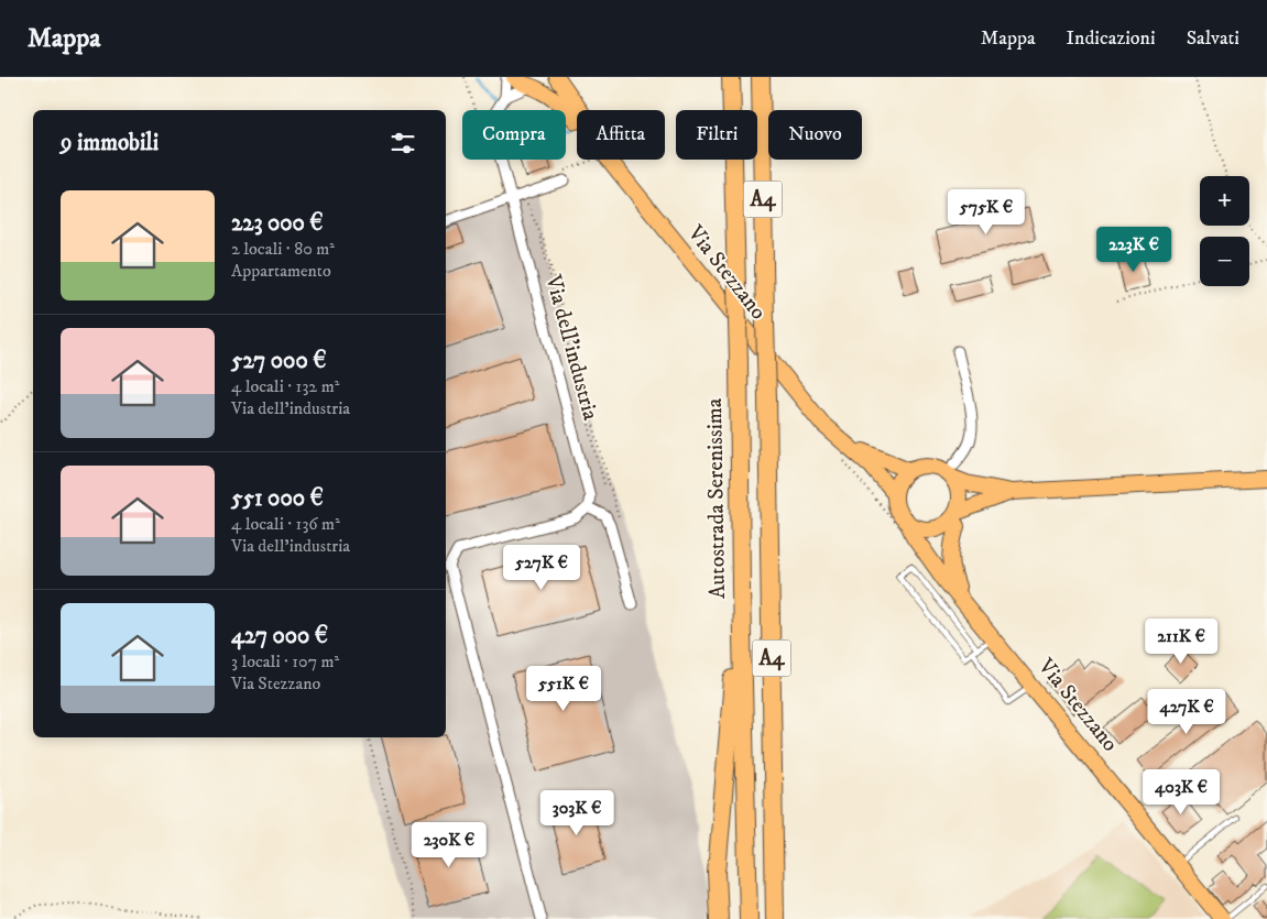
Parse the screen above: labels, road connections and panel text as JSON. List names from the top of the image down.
{
  "streets": {
    "highway": ["A4", "Autostrada Serenissima"],
    "main road": ["Via Stezzano"],
    "street": ["Via dell'industria"]
  },
  "page": {
    "header": "Mappa",
    "nav": ["Mappa", "Indicazioni", "Salvati"],
    "chip": [
      "Compra",
      "Affitta",
      "Filtri",
      "Nuovo"
    ],
    "heading": "9 immobili",
    "map_buttons": ["+", "−"],
    "list": [
      {
        "name": "223 000 €",
        "note": "2 locali · 80 m² · Appartamento"
      },
      {
        "name": "527 000 €",
        "note": "4 locali · 132 m² · Via dell'industria"
      },
      {
        "name": "551 000 €",
        "note": "4 locali · 136 m² · Via dell'industria"
      },
      {
        "name": "427 000 €",
        "note": "3 locali · 107 m² · Via Stezzano"
      }
    ],
    "price": [
      "575K €",
      "223K €",
      "527K €",
      "211K €",
      "551K €",
      "427K €",
      "403K €",
      "303K €",
      "230K €"
    ]
  }
}
